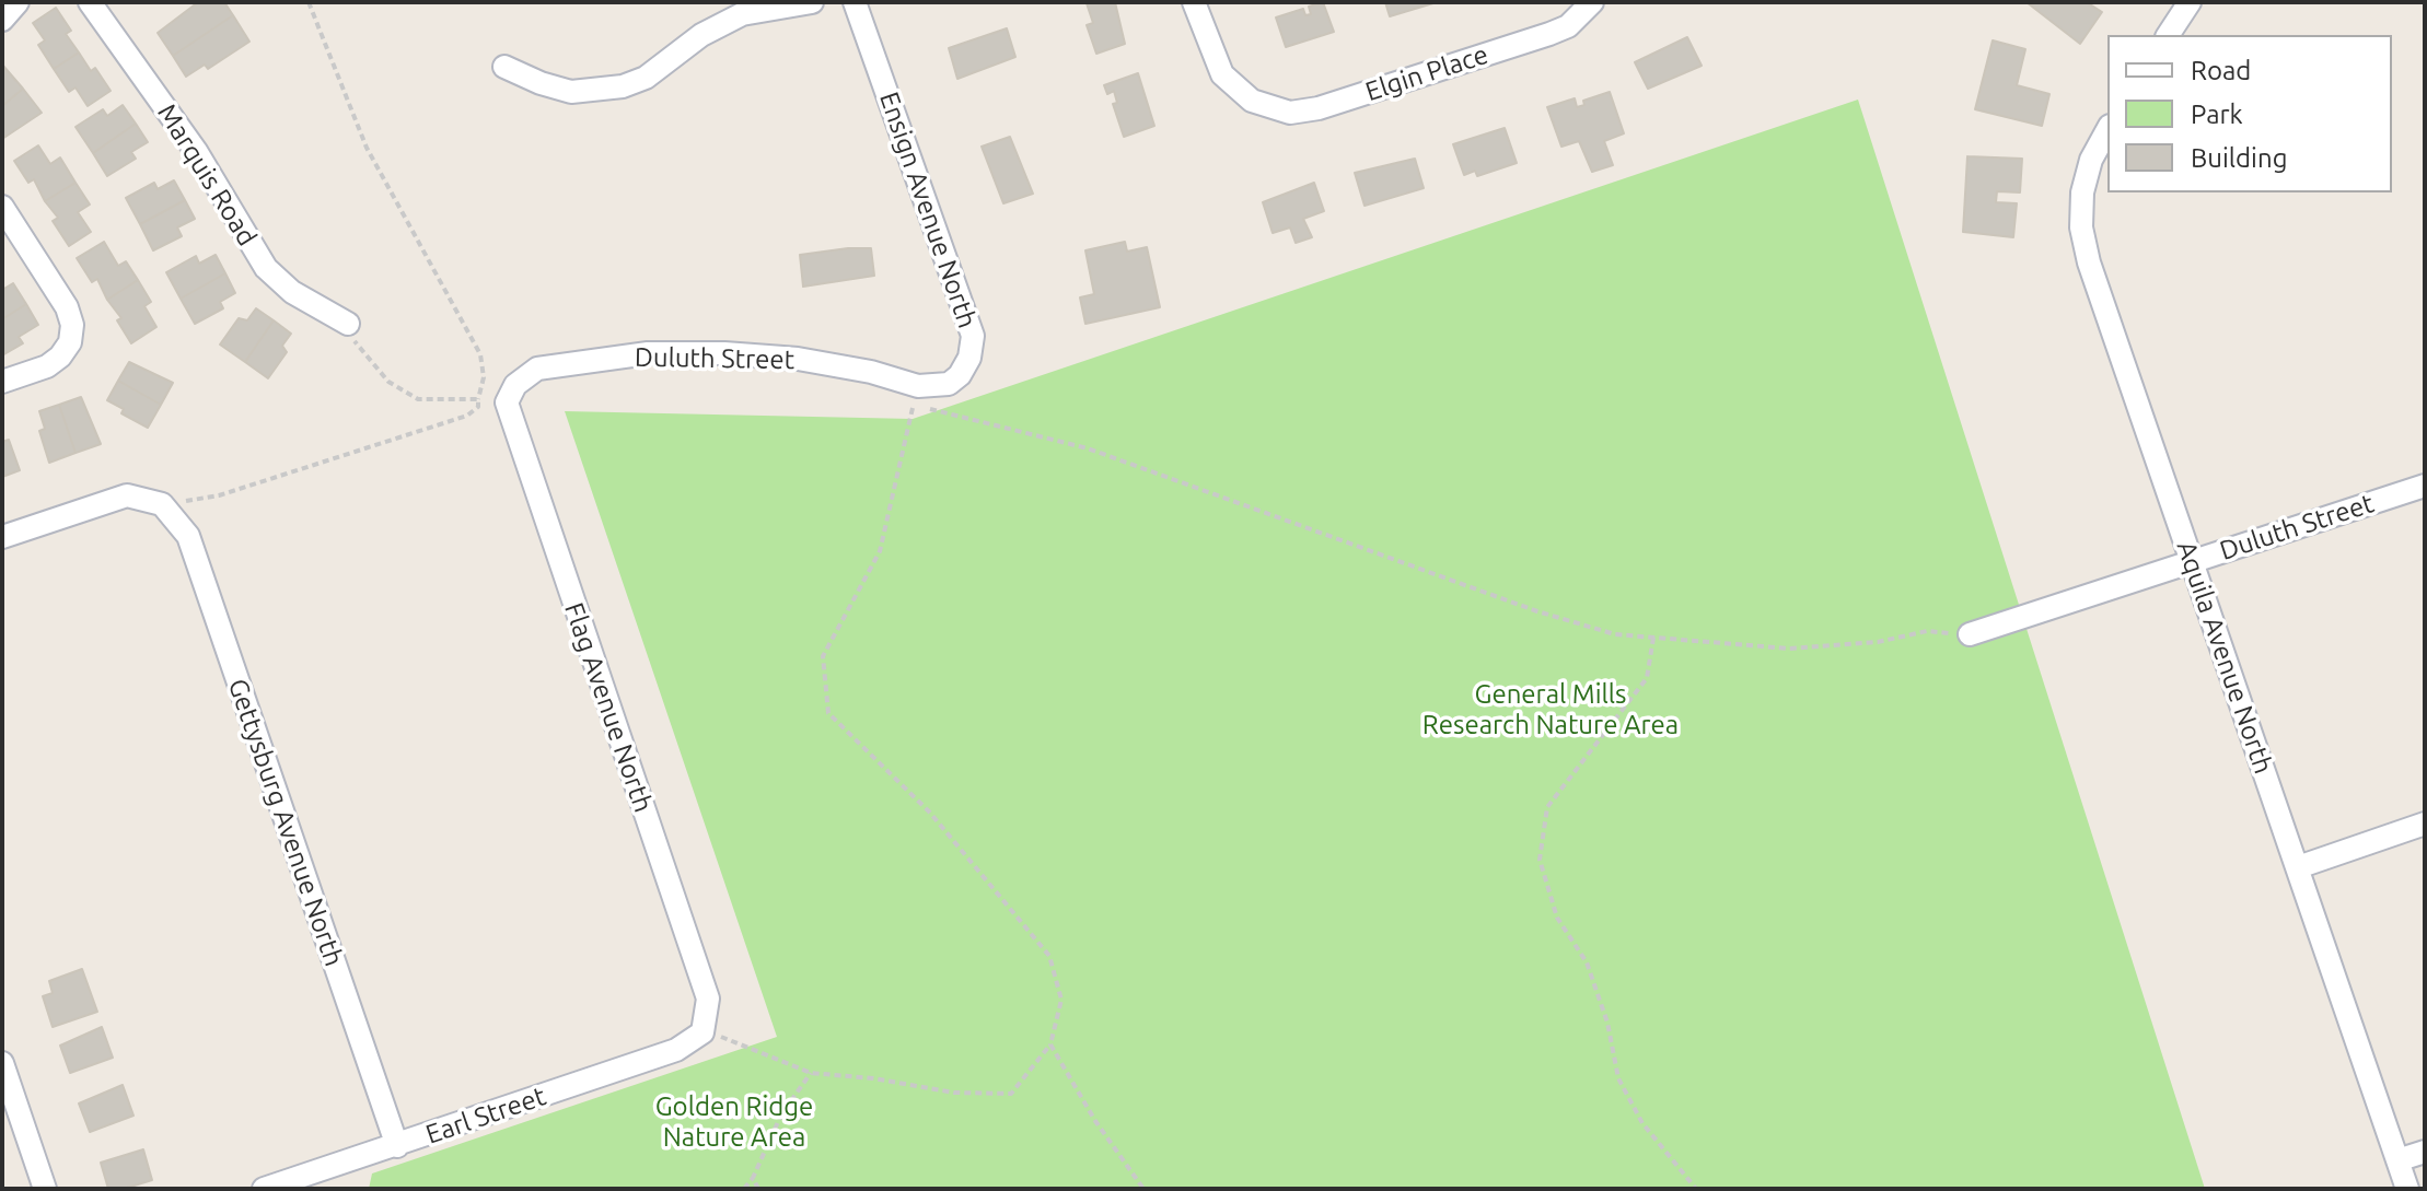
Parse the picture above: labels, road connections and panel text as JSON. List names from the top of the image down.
{
  "streets": {
    "street": [
      "Elgin Place",
      "Marquis Road",
      "Ensign Avenue North",
      "Duluth Street",
      "Aquila Avenue North",
      "Flag Avenue North",
      "Gettysburg Avenue North",
      "Earl Street"
    ]
  },
  "crossings": [
    ["Ensign Avenue North", "Duluth Street"],
    ["Duluth Street", "Aquila Avenue North"],
    ["Duluth Street", "Flag Avenue North"],
    ["Flag Avenue North", "Earl Street"],
    ["Gettysburg Avenue North", "Earl Street"]
  ],
  "parks": ["General Mills Research Nature Area", "Golden Ridge Nature Area"],
  "legend": ["Road", "Park", "Building"]
}
